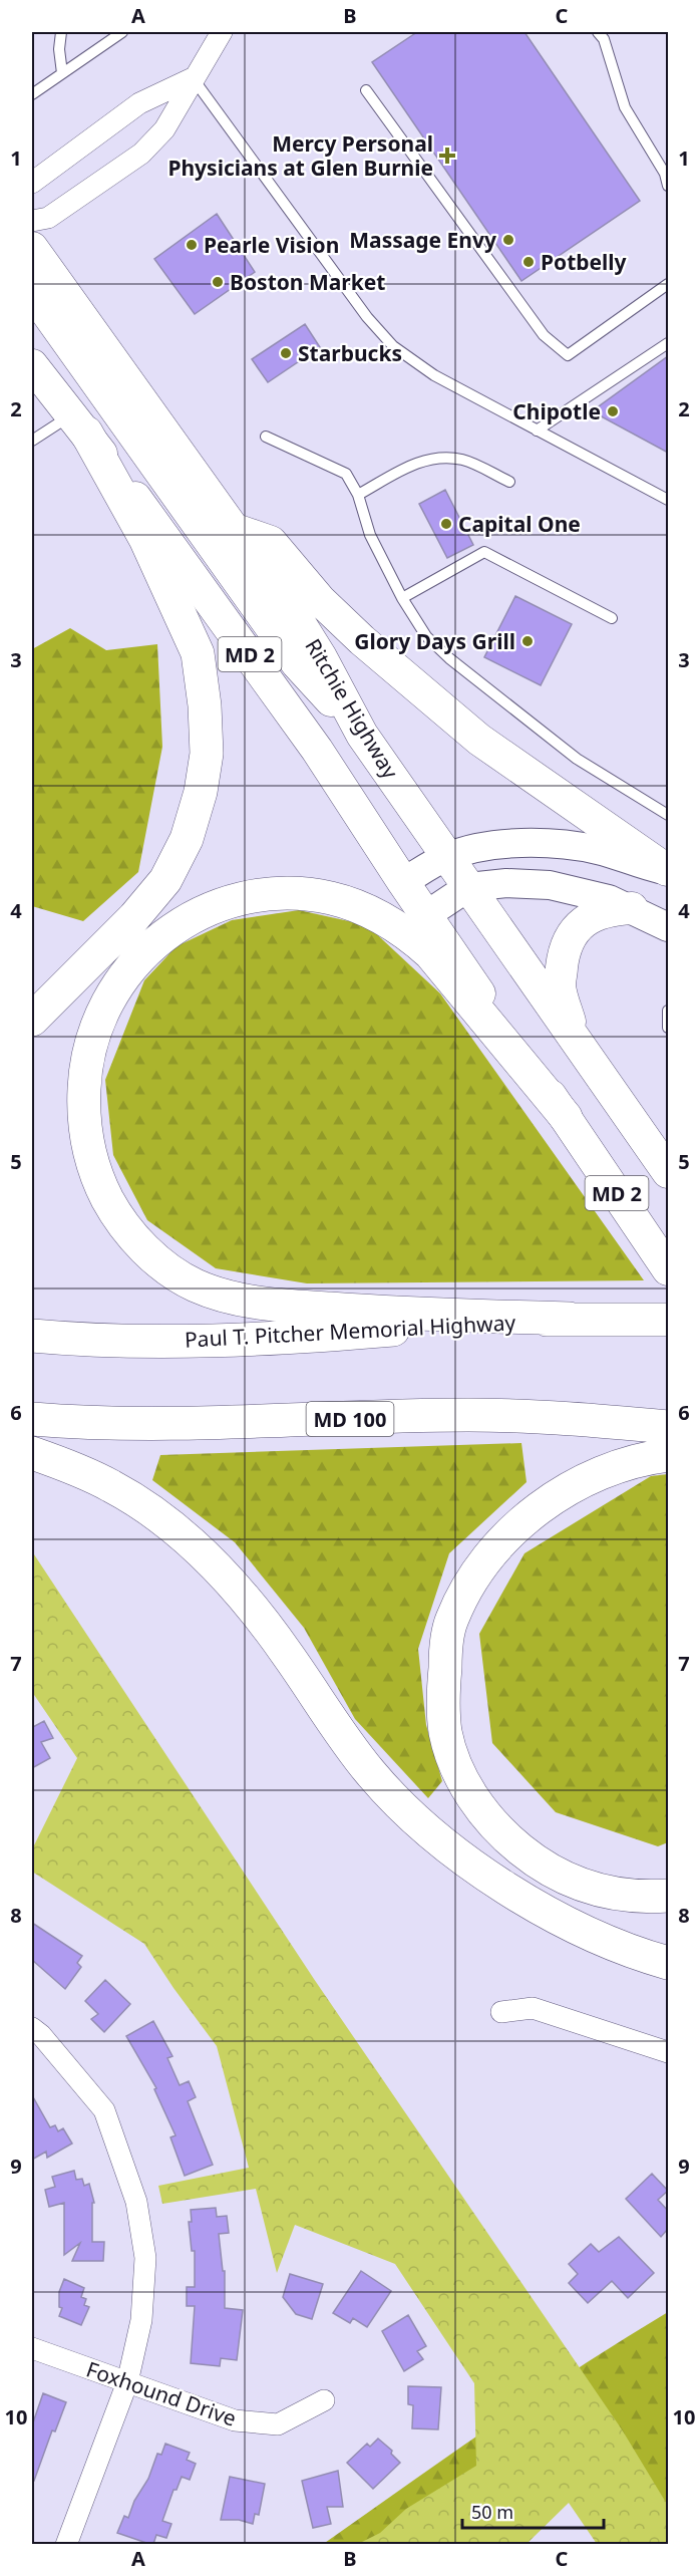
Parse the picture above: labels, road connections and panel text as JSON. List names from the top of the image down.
{
  "streets": {
    "highway": ["Paul T. Pitcher Memorial Highway", "MD 100"],
    "main road": ["MD 2", "Ritchie Highway"],
    "street": ["Foxhound Drive"]
  },
  "places": {
    "health": ["Mercy Personal Physicians at Glen Burnie"],
    "other": [
      "Massage Envy",
      "Pearle Vision",
      "Potbelly",
      "Boston Market",
      "Starbucks",
      "Chipotle",
      "Capital One",
      "Glory Days Grill"
    ]
  },
  "scale_bar": "50 m",
  "grid": {
    "columns": ["A", "B", "C"],
    "rows": [
      "1",
      "2",
      "3",
      "4",
      "5",
      "6",
      "7",
      "8",
      "9",
      "10"
    ]
  }
}
